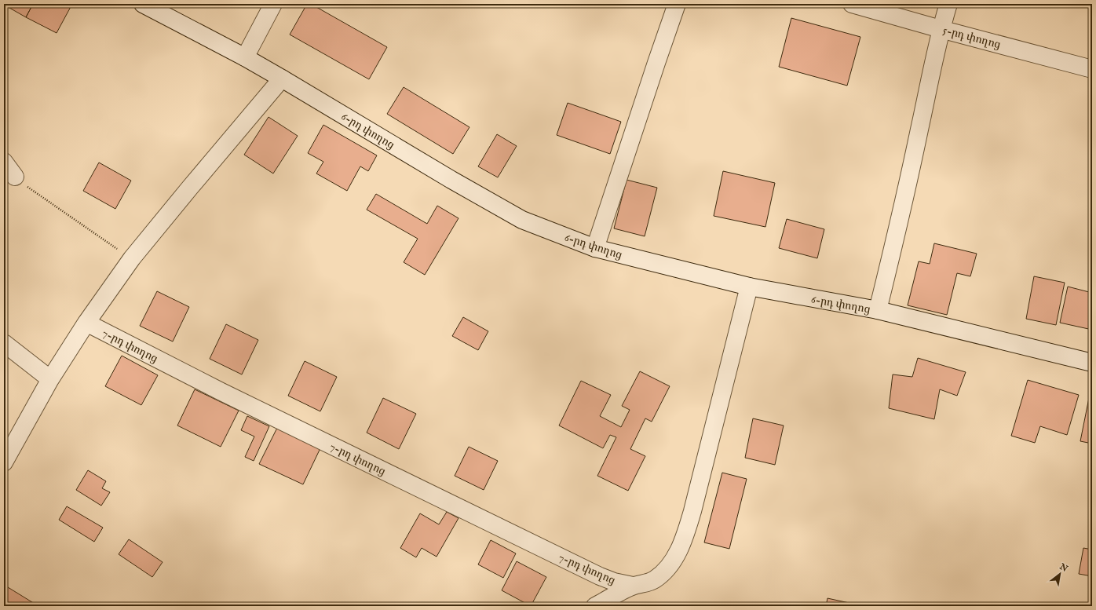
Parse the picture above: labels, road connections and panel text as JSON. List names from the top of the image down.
{
  "streets": {
    "street": ["5-րդ փողոց", "6-րդ փողոց", "7-րդ փողոց"]
  },
  "north": "top right"
}
